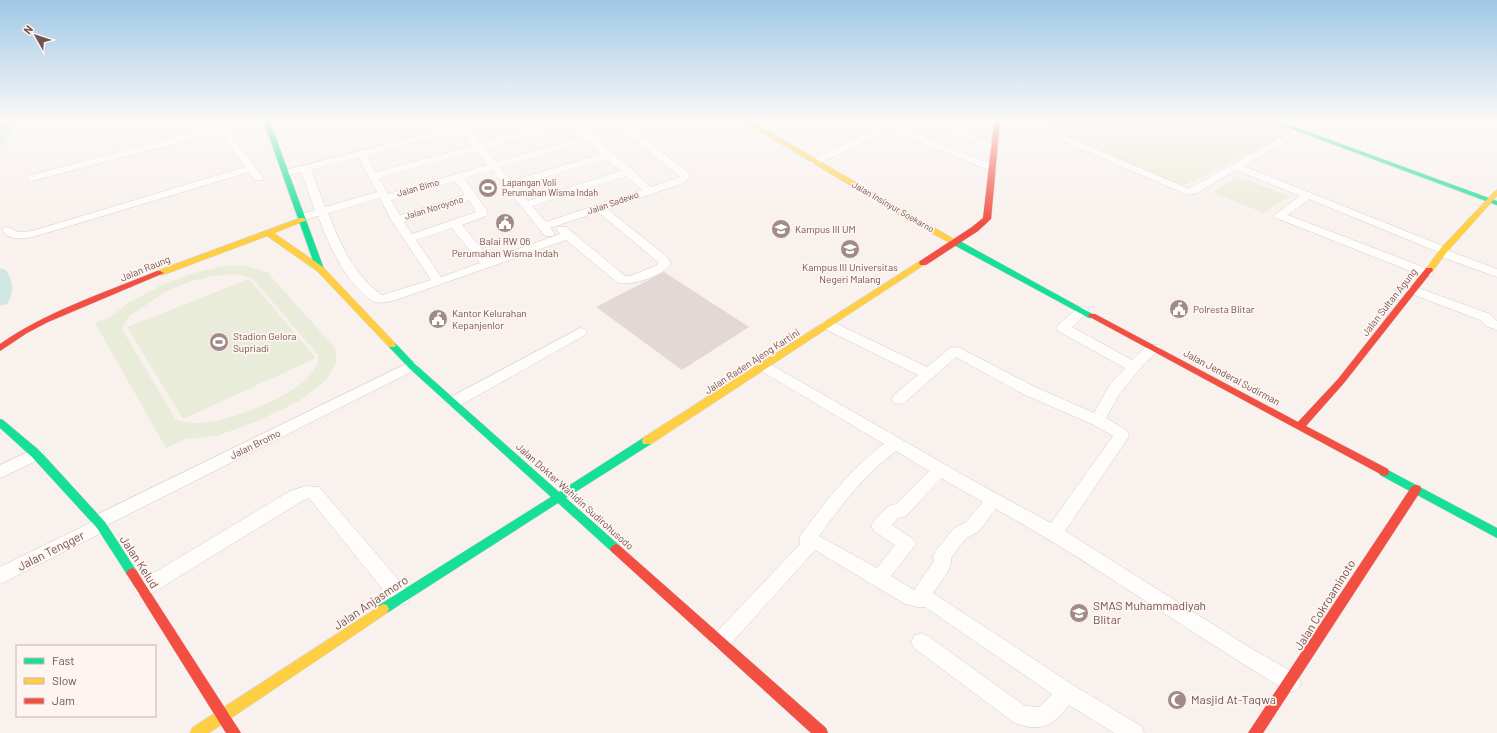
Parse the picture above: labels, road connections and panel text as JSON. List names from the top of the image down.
{
  "streets": {
    "main road": [
      "Jalan Insinyur Soekarno",
      "Jalan Raung",
      "Jalan Sultan Agung",
      "Jalan Raden Ajeng Kartini",
      "Jalan Jenderal Sudirman",
      "Jalan Dokter Wahidin Sudirohusodo",
      "Jalan Kelud",
      "Jalan Anjasmoro",
      "Jalan Cokroaminoto"
    ],
    "street": [
      "Jalan Bimo",
      "Jalan Sadewo",
      "Jalan Noroyono",
      "Jalan Bromo",
      "Jalan Tengger"
    ]
  },
  "crossings": [
    ["Jalan Bimo", "Jalan Raung"],
    ["Jalan Bimo", "Jalan Dokter Wahidin Sudirohusodo"],
    ["Jalan Insinyur Soekarno", "Jalan Raden Ajeng Kartini"],
    ["Jalan Insinyur Soekarno", "Jalan Jenderal Sudirman"],
    ["Jalan Raung", "Jalan Dokter Wahidin Sudirohusodo"],
    ["Jalan Sultan Agung", "Jalan Jenderal Sudirman"],
    ["Jalan Raden Ajeng Kartini", "Jalan Jenderal Sudirman"],
    ["Jalan Raden Ajeng Kartini", "Jalan Dokter Wahidin Sudirohusodo"],
    ["Jalan Raden Ajeng Kartini", "Jalan Anjasmoro"],
    ["Jalan Jenderal Sudirman", "Jalan Cokroaminoto"],
    ["Jalan Bromo", "Jalan Dokter Wahidin Sudirohusodo"],
    ["Jalan Bromo", "Jalan Tengger"],
    ["Jalan Bromo", "Jalan Kelud"],
    ["Jalan Dokter Wahidin Sudirohusodo", "Jalan Anjasmoro"],
    ["Jalan Tengger", "Jalan Kelud"],
    ["Jalan Kelud", "Jalan Anjasmoro"]
  ],
  "places": {
    "sports": ["Lapangan Voli Perumahan Wisma Indah", "Stadion Gelora Supriadi"],
    "public building": ["Balai RW 06 Perumahan Wisma Indah", "Polresta Blitar", "Kantor Kelurahan Kepanjenlor"],
    "school or university": ["Kampus III UM", "Kampus III Universitas Negeri Malang", "SMAS Muhammadiyah Blitar"],
    "mosque": ["Masjid At-Taqwa"]
  },
  "legend": ["Fast", "Slow", "Jam"],
  "north": "top left"
}
